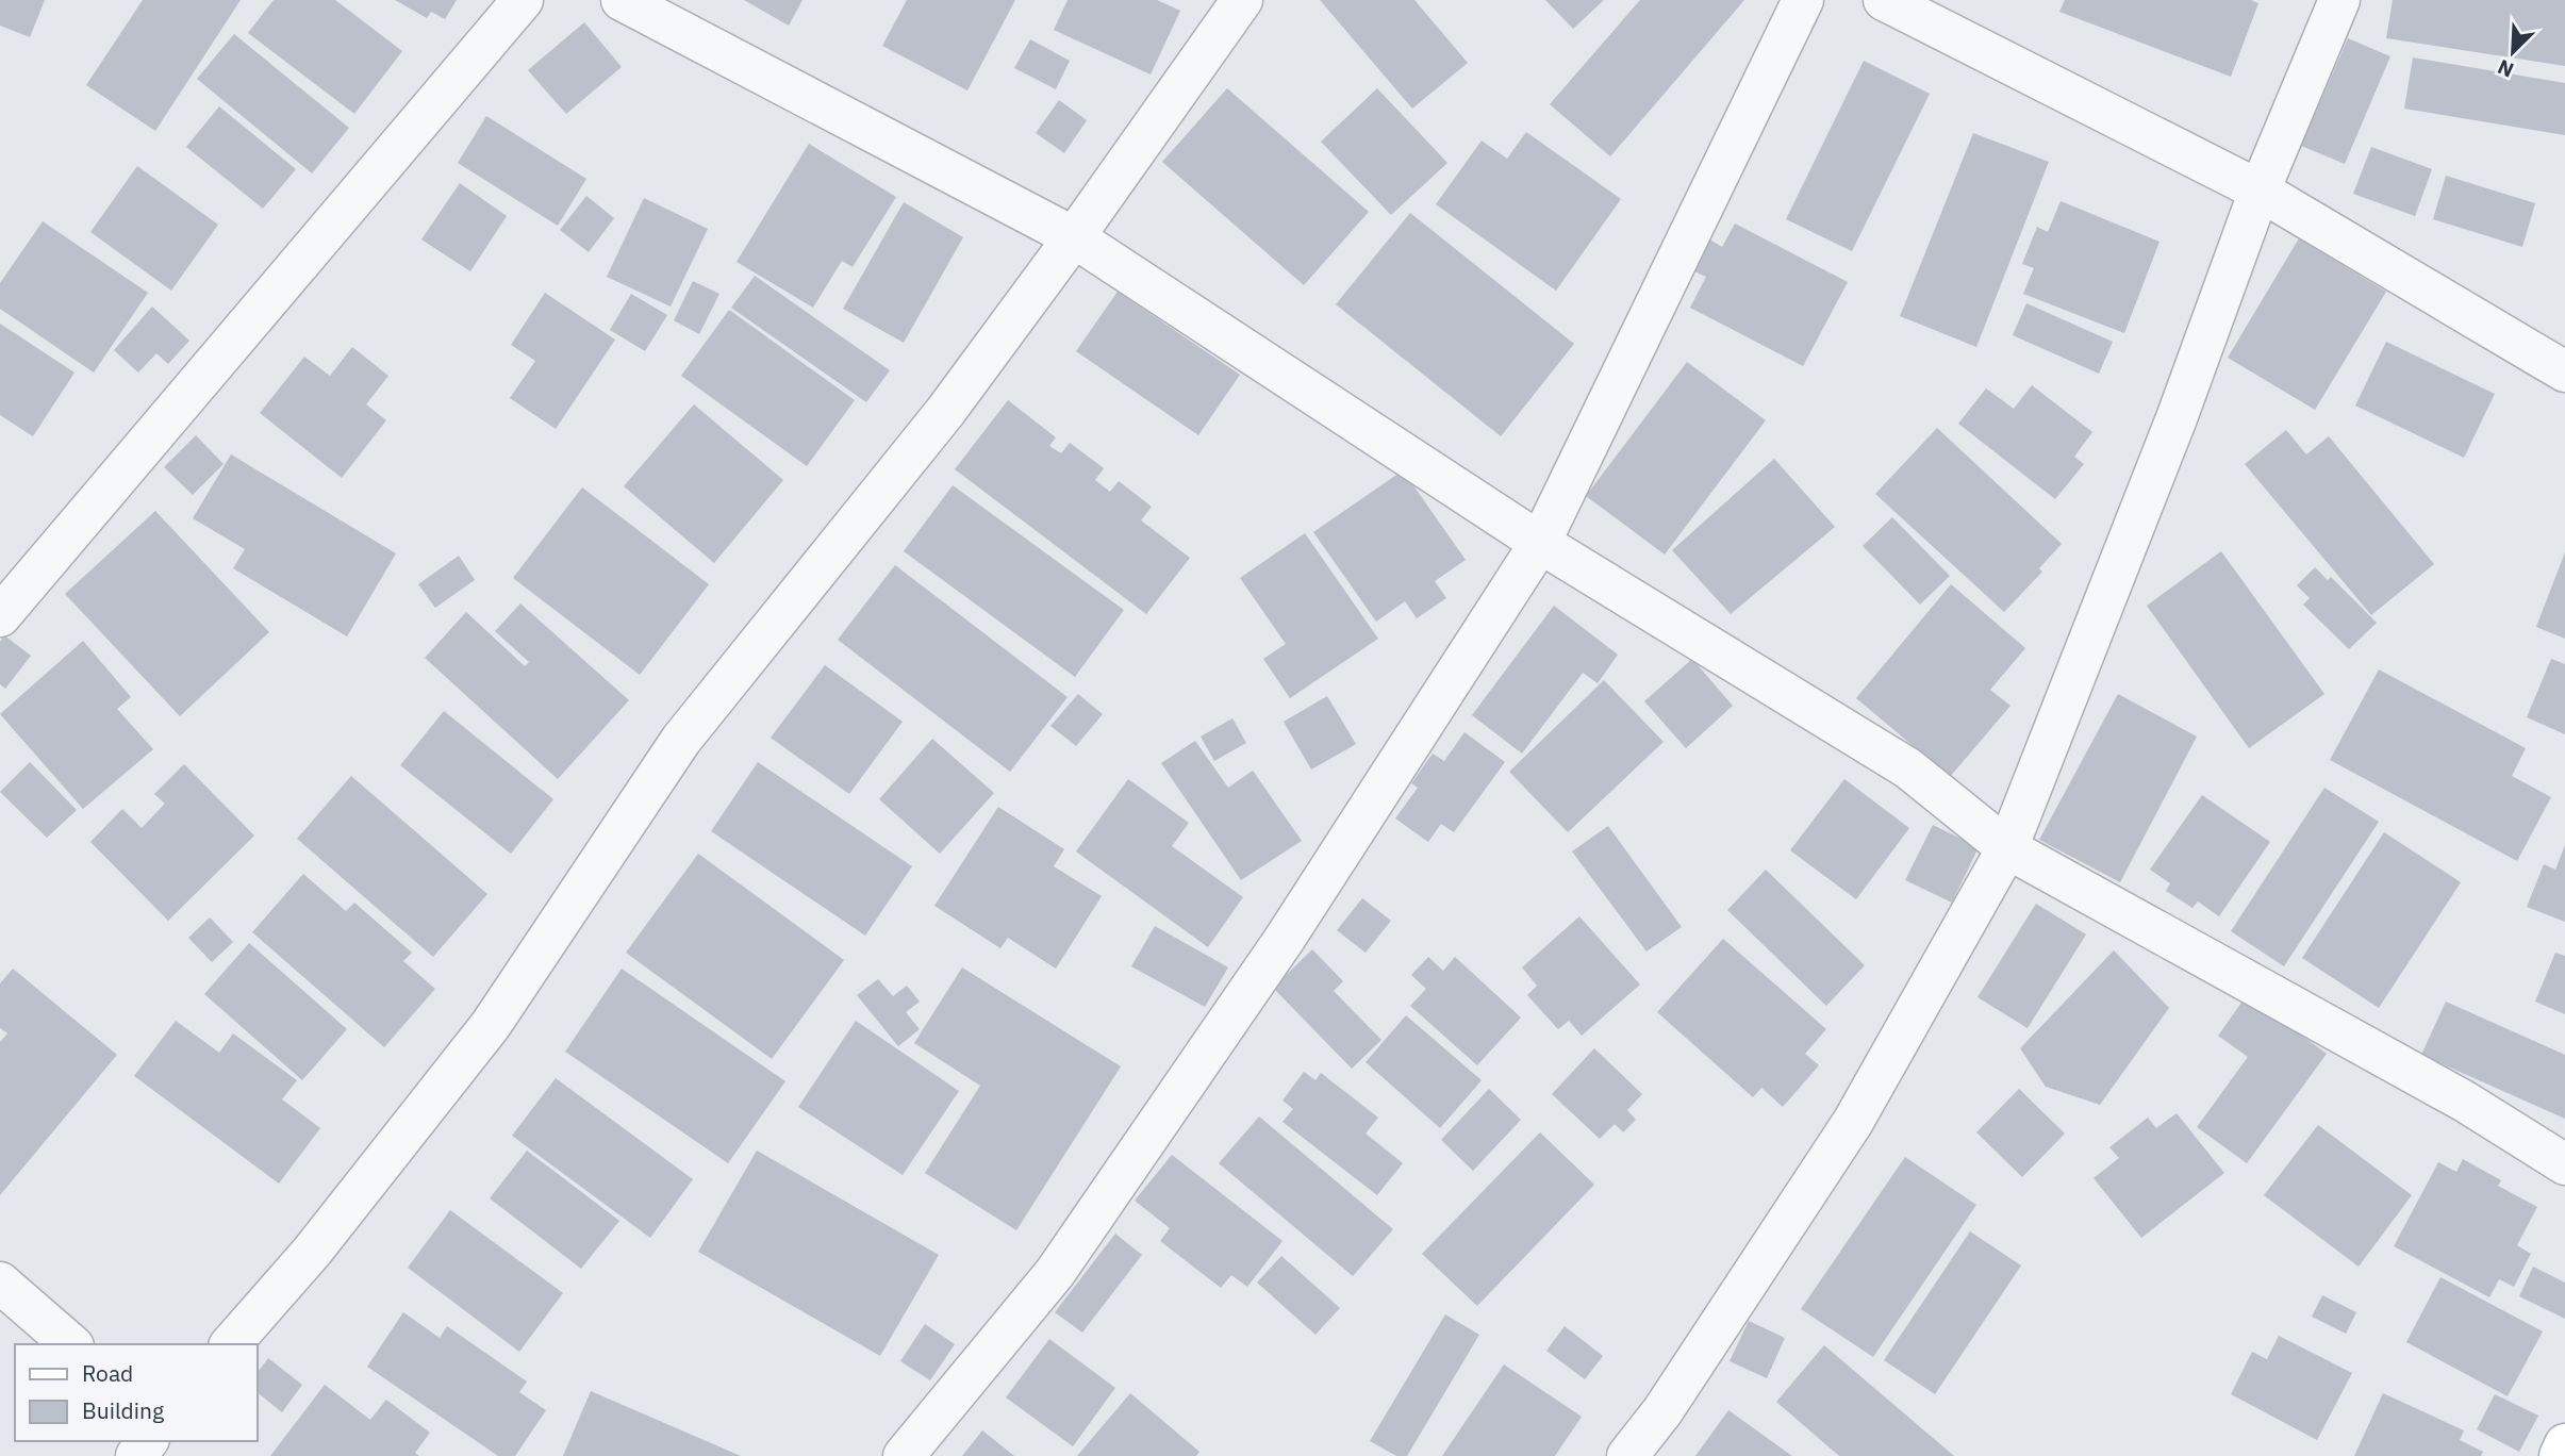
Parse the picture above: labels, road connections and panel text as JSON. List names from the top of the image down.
{
  "legend": ["Road", "Building"],
  "north": "bottom left"
}
